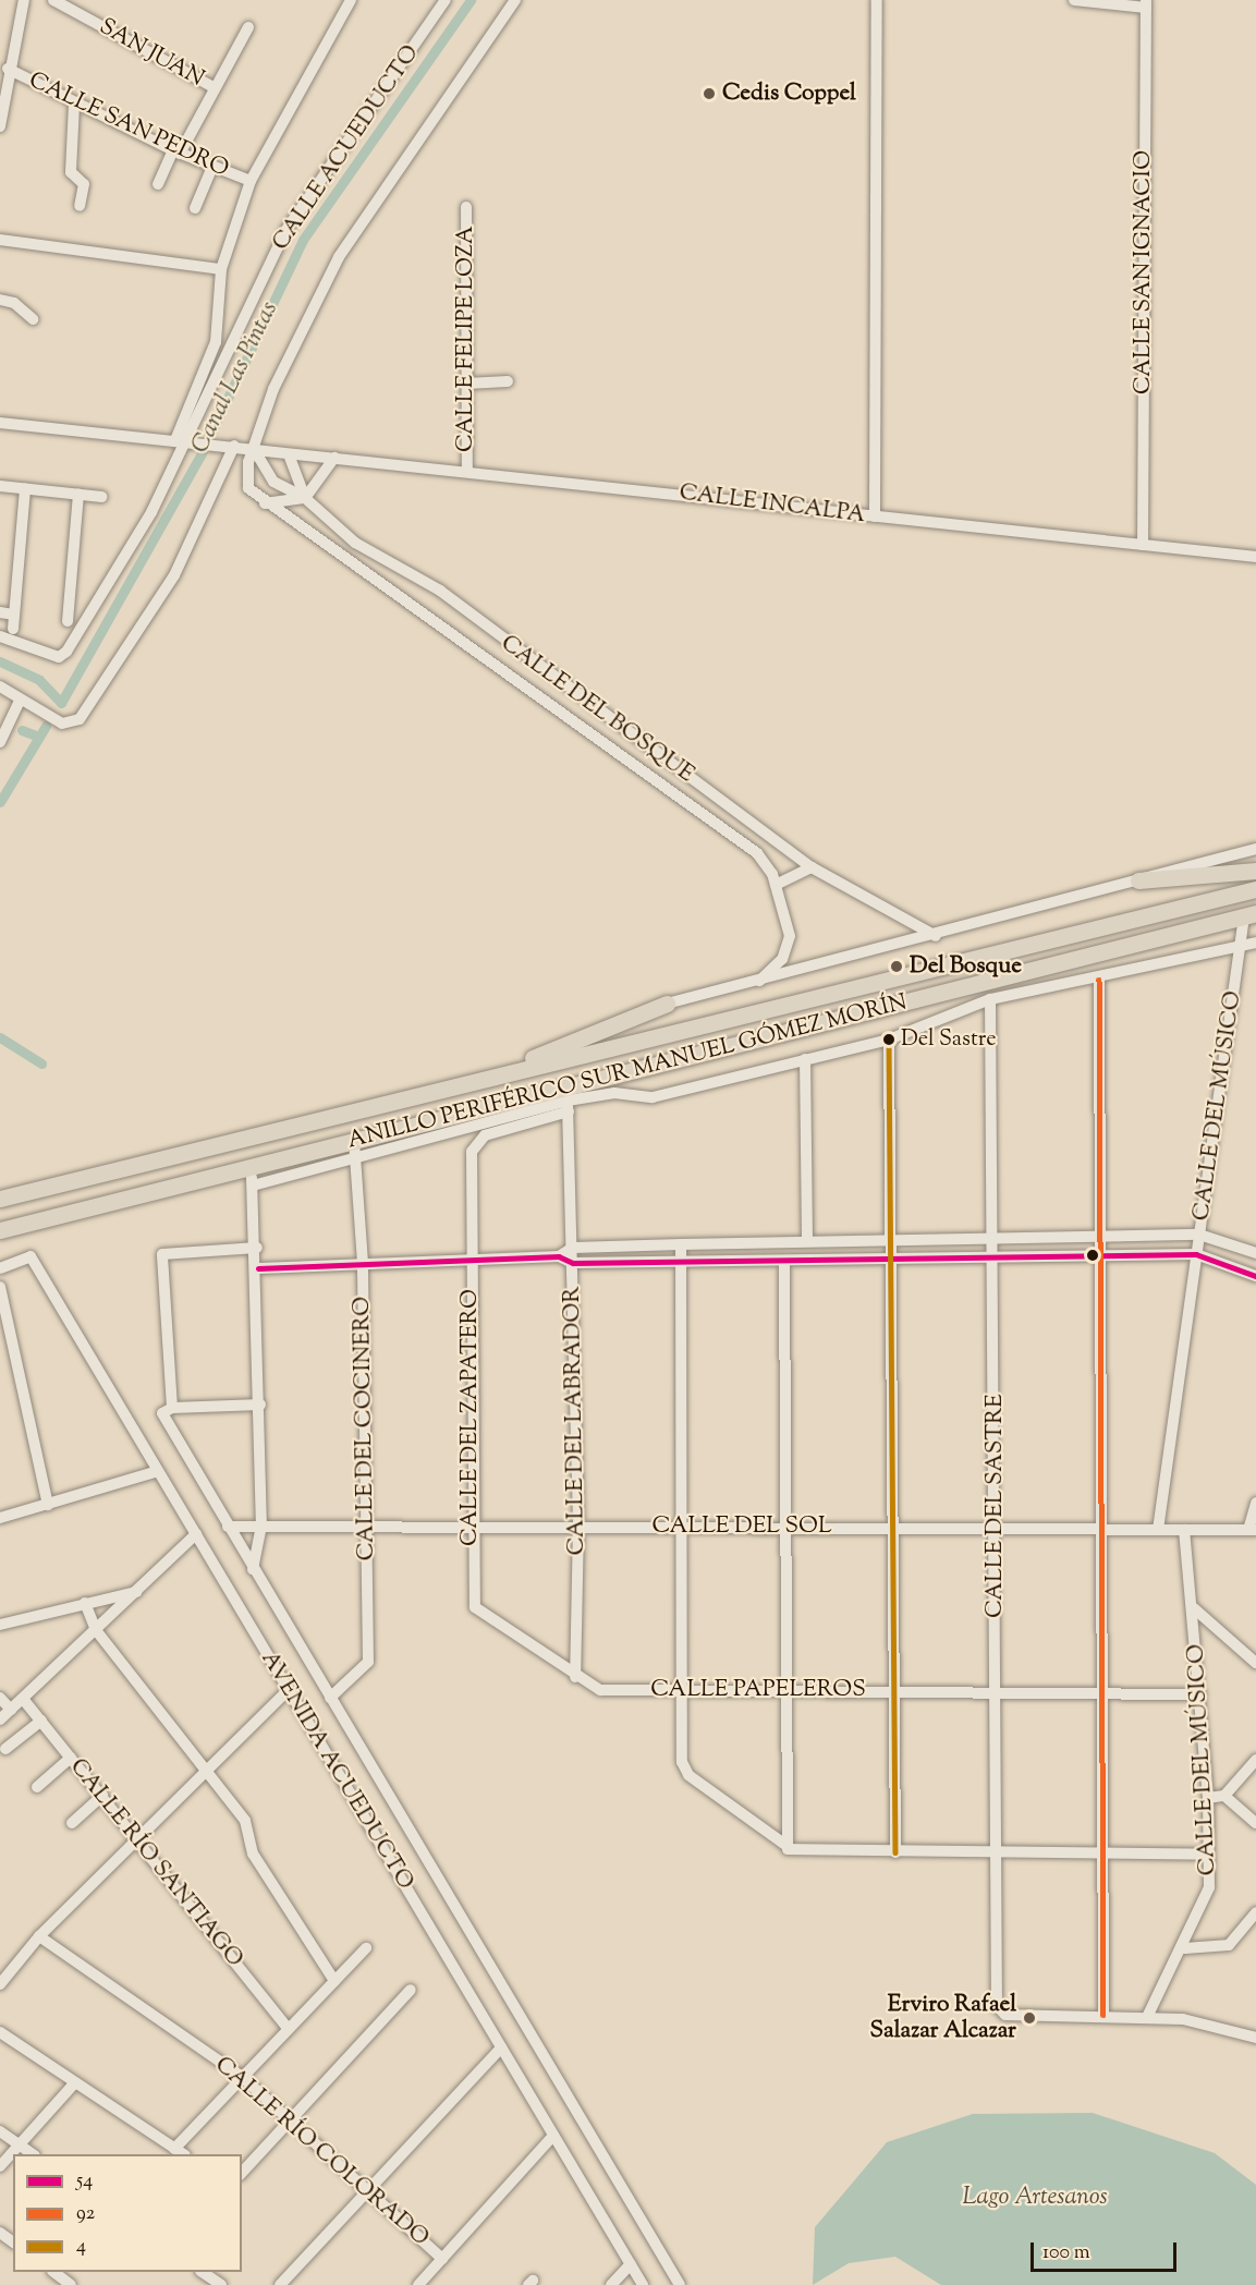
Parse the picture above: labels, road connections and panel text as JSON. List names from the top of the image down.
{
  "streets": {
    "highway": ["ANILLO PERIFÉRICO SUR MANUEL GÓMEZ MORÍN"],
    "street": [
      "SAN JUAN",
      "CALLE SAN PEDRO",
      "CALLE ACUEDUCTO",
      "CALLE SAN IGNACIO",
      "CALLE FELIPE LOZA",
      "CALLE INCALPA",
      "CALLE DEL BOSQUE",
      "CALLE DEL MÚSICO",
      "CALLE DEL ZAPATERO",
      "CALLE DEL LABRADOR",
      "CALLE DEL COCINERO",
      "CALLE DEL SASTRE",
      "CALLE DEL SOL",
      "CALLE PAPELEROS",
      "AVENIDA ACUEDUCTO",
      "CALLE RÍO SANTIAGO",
      "CALLE RÍO COLORADO"
    ]
  },
  "crossings": [
    ["CALLE SAN IGNACIO", "CALLE INCALPA"],
    ["CALLE FELIPE LOZA", "CALLE INCALPA"],
    ["CALLE INCALPA", "CALLE DEL BOSQUE"],
    ["ANILLO PERIFÉRICO SUR MANUEL GÓMEZ MORÍN", "CALLE DEL MÚSICO"],
    ["ANILLO PERIFÉRICO SUR MANUEL GÓMEZ MORÍN", "CALLE DEL ZAPATERO"],
    ["ANILLO PERIFÉRICO SUR MANUEL GÓMEZ MORÍN", "CALLE DEL LABRADOR"],
    ["ANILLO PERIFÉRICO SUR MANUEL GÓMEZ MORÍN", "CALLE DEL COCINERO"],
    ["CALLE DEL MÚSICO", "CALLE DEL SOL"],
    ["CALLE DEL MÚSICO", "CALLE PAPELEROS"],
    ["CALLE DEL ZAPATERO", "CALLE DEL LABRADOR"],
    ["CALLE DEL ZAPATERO", "CALLE DEL SOL"],
    ["CALLE DEL ZAPATERO", "CALLE PAPELEROS"],
    ["CALLE DEL LABRADOR", "CALLE DEL SOL"],
    ["CALLE DEL COCINERO", "CALLE DEL SOL"],
    ["CALLE DEL COCINERO", "AVENIDA ACUEDUCTO"],
    ["CALLE DEL SASTRE", "CALLE DEL SOL"],
    ["CALLE DEL SASTRE", "CALLE PAPELEROS"],
    ["CALLE DEL SOL", "AVENIDA ACUEDUCTO"]
  ],
  "water": ["Canal Las Pintas", "Lago Artesanos"],
  "places": [
    "Cedis Coppel",
    "Del Bosque",
    "Del Sastre",
    "Erviro Rafael Salazar Alcazar"
  ],
  "lines": ["transit line 92", "transit line 4", "transit line 54"],
  "legend": ["54", "92", "4"],
  "scale_bar": "100 m"
}
